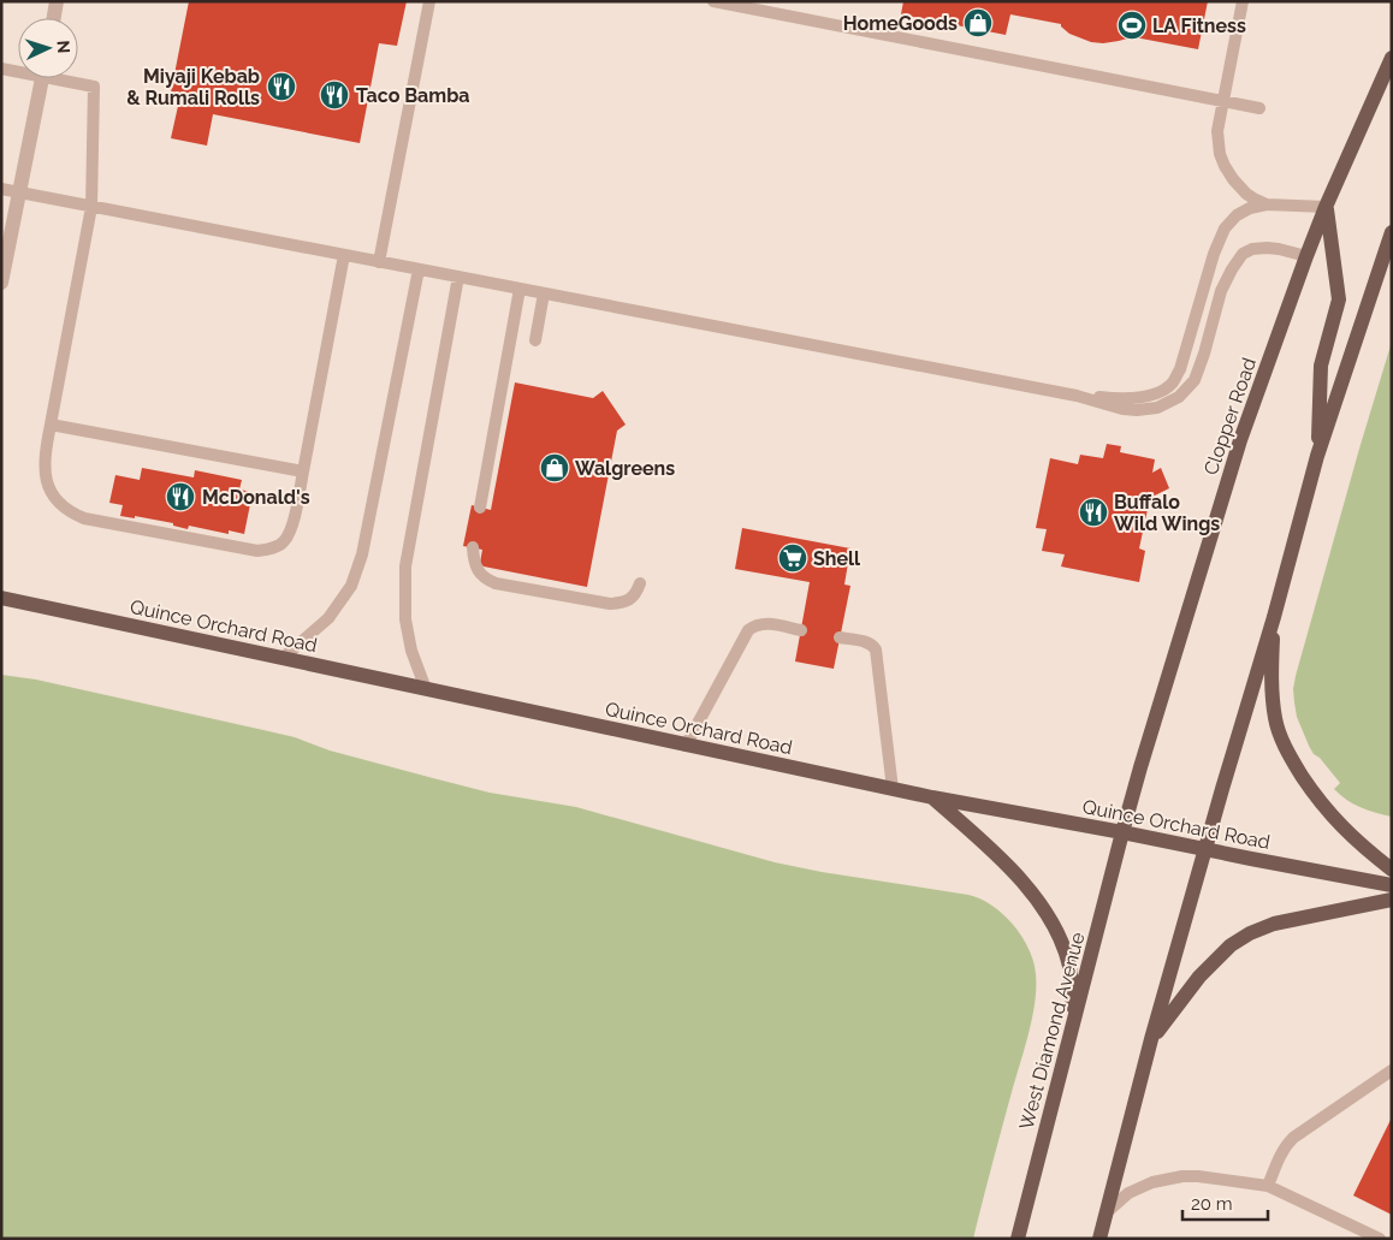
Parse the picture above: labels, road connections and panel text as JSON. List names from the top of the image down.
{
  "streets": {
    "main road": ["Clopper Road", "Quince Orchard Road", "West Diamond Avenue"]
  },
  "crossings": [
    ["Clopper Road", "Quince Orchard Road"],
    ["Clopper Road", "West Diamond Avenue"],
    ["Quince Orchard Road", "West Diamond Avenue"]
  ],
  "places": {
    "shop": ["HomeGoods", "Walgreens"],
    "sports": ["LA Fitness"],
    "restaurant": [
      "Miyaji Kebab & Rumali Rolls",
      "Taco Bamba",
      "McDonald's",
      "Buffalo Wild Wings"
    ],
    "supermarket": ["Shell"]
  },
  "scale_bar": "20 m",
  "north": "right"
}
